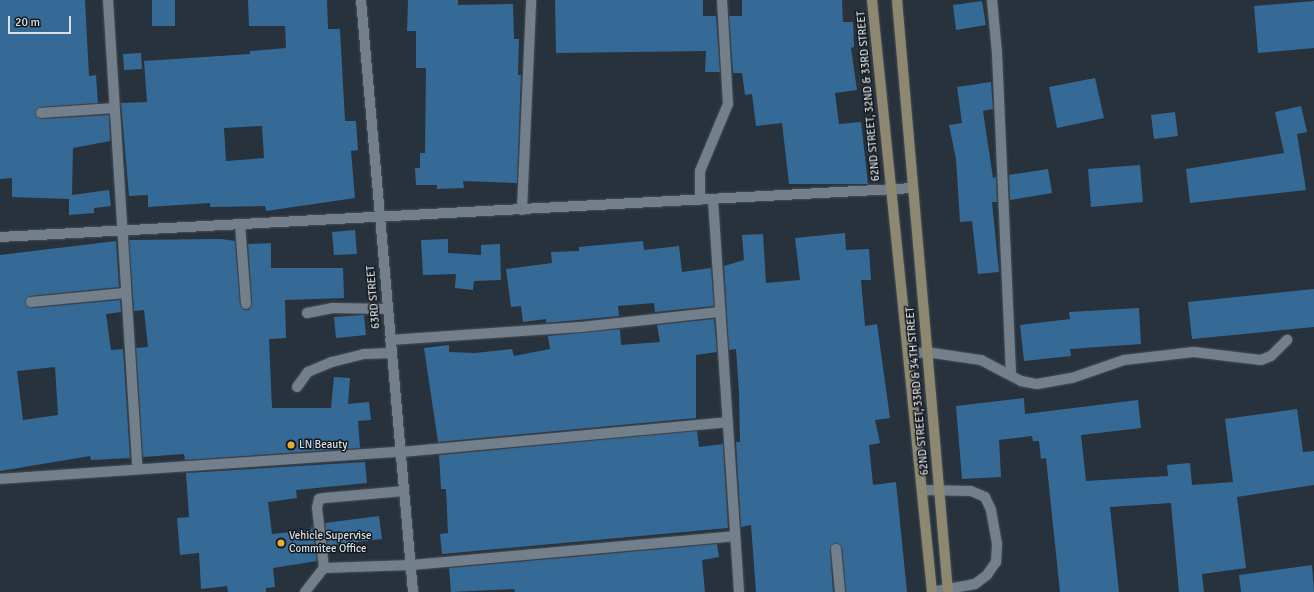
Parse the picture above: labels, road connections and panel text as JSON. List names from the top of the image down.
{
  "streets": {
    "main road": ["62ND STREET, 32ND & 33RD STREET", "62ND STREET, 33RD & 34TH STREET"],
    "street": ["63RD STREET"]
  },
  "crossings": [
    ["62ND STREET, 32ND & 33RD STREET", "62ND STREET, 33RD & 34TH STREET"]
  ],
  "places": ["LN Beauty", "Vehicle Supervise Commitee Office"],
  "scale_bar": "20 m"
}
